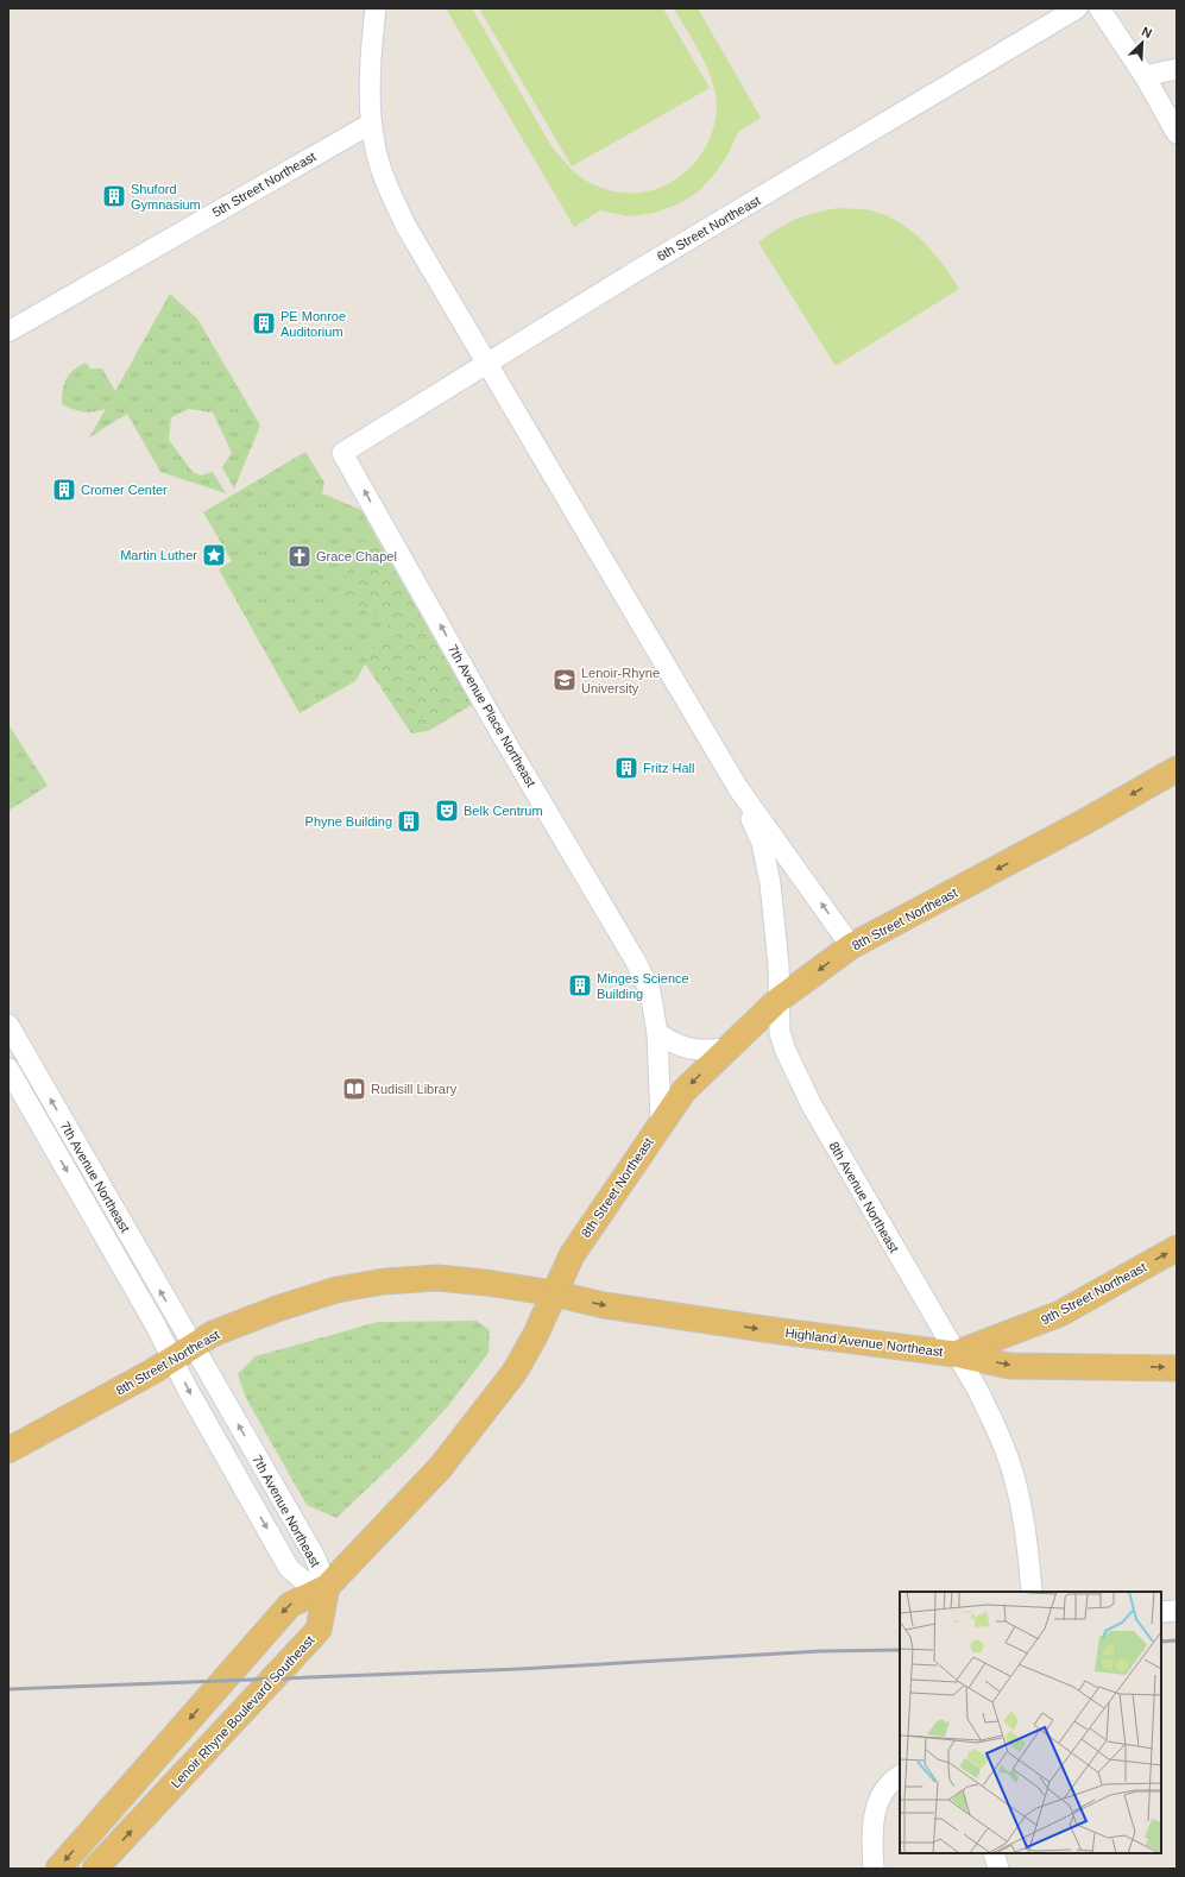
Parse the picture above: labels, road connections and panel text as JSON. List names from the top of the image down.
{
  "streets": {
    "main road": [
      "8th Street Northeast",
      "9th Street Northeast",
      "Highland Avenue Northeast",
      "Lenoir Rhyne Boulevard Southeast"
    ],
    "street": [
      "5th Street Northeast",
      "6th Street Northeast",
      "7th Avenue Place Northeast",
      "7th Avenue Northeast",
      "8th Avenue Northeast"
    ]
  },
  "crossings": [
    ["6th Street Northeast", "7th Avenue Place Northeast"],
    ["7th Avenue Place Northeast", "8th Street Northeast"],
    ["8th Street Northeast", "7th Avenue Northeast"],
    ["8th Street Northeast", "8th Avenue Northeast"],
    ["8th Street Northeast", "Highland Avenue Northeast"],
    ["7th Avenue Northeast", "Lenoir Rhyne Boulevard Southeast"],
    ["8th Avenue Northeast", "9th Street Northeast"],
    ["8th Avenue Northeast", "Highland Avenue Northeast"],
    ["9th Street Northeast", "Highland Avenue Northeast"]
  ],
  "one_way": ["8th Street Northeast", "9th Street Northeast", "Highland Avenue Northeast"],
  "places": {
    "building": [
      "Shuford Gymnasium",
      "PE Monroe Auditorium",
      "Cromer Center",
      "Fritz Hall",
      "Phyne Building",
      "Minges Science Building"
    ],
    "place": ["Martin Luther"],
    "church": ["Grace Chapel"],
    "school or university": ["Lenoir-Rhyne University"],
    "theatre": ["Belk Centrum"],
    "library": ["Rudisill Library"]
  },
  "north": "top right"
}
